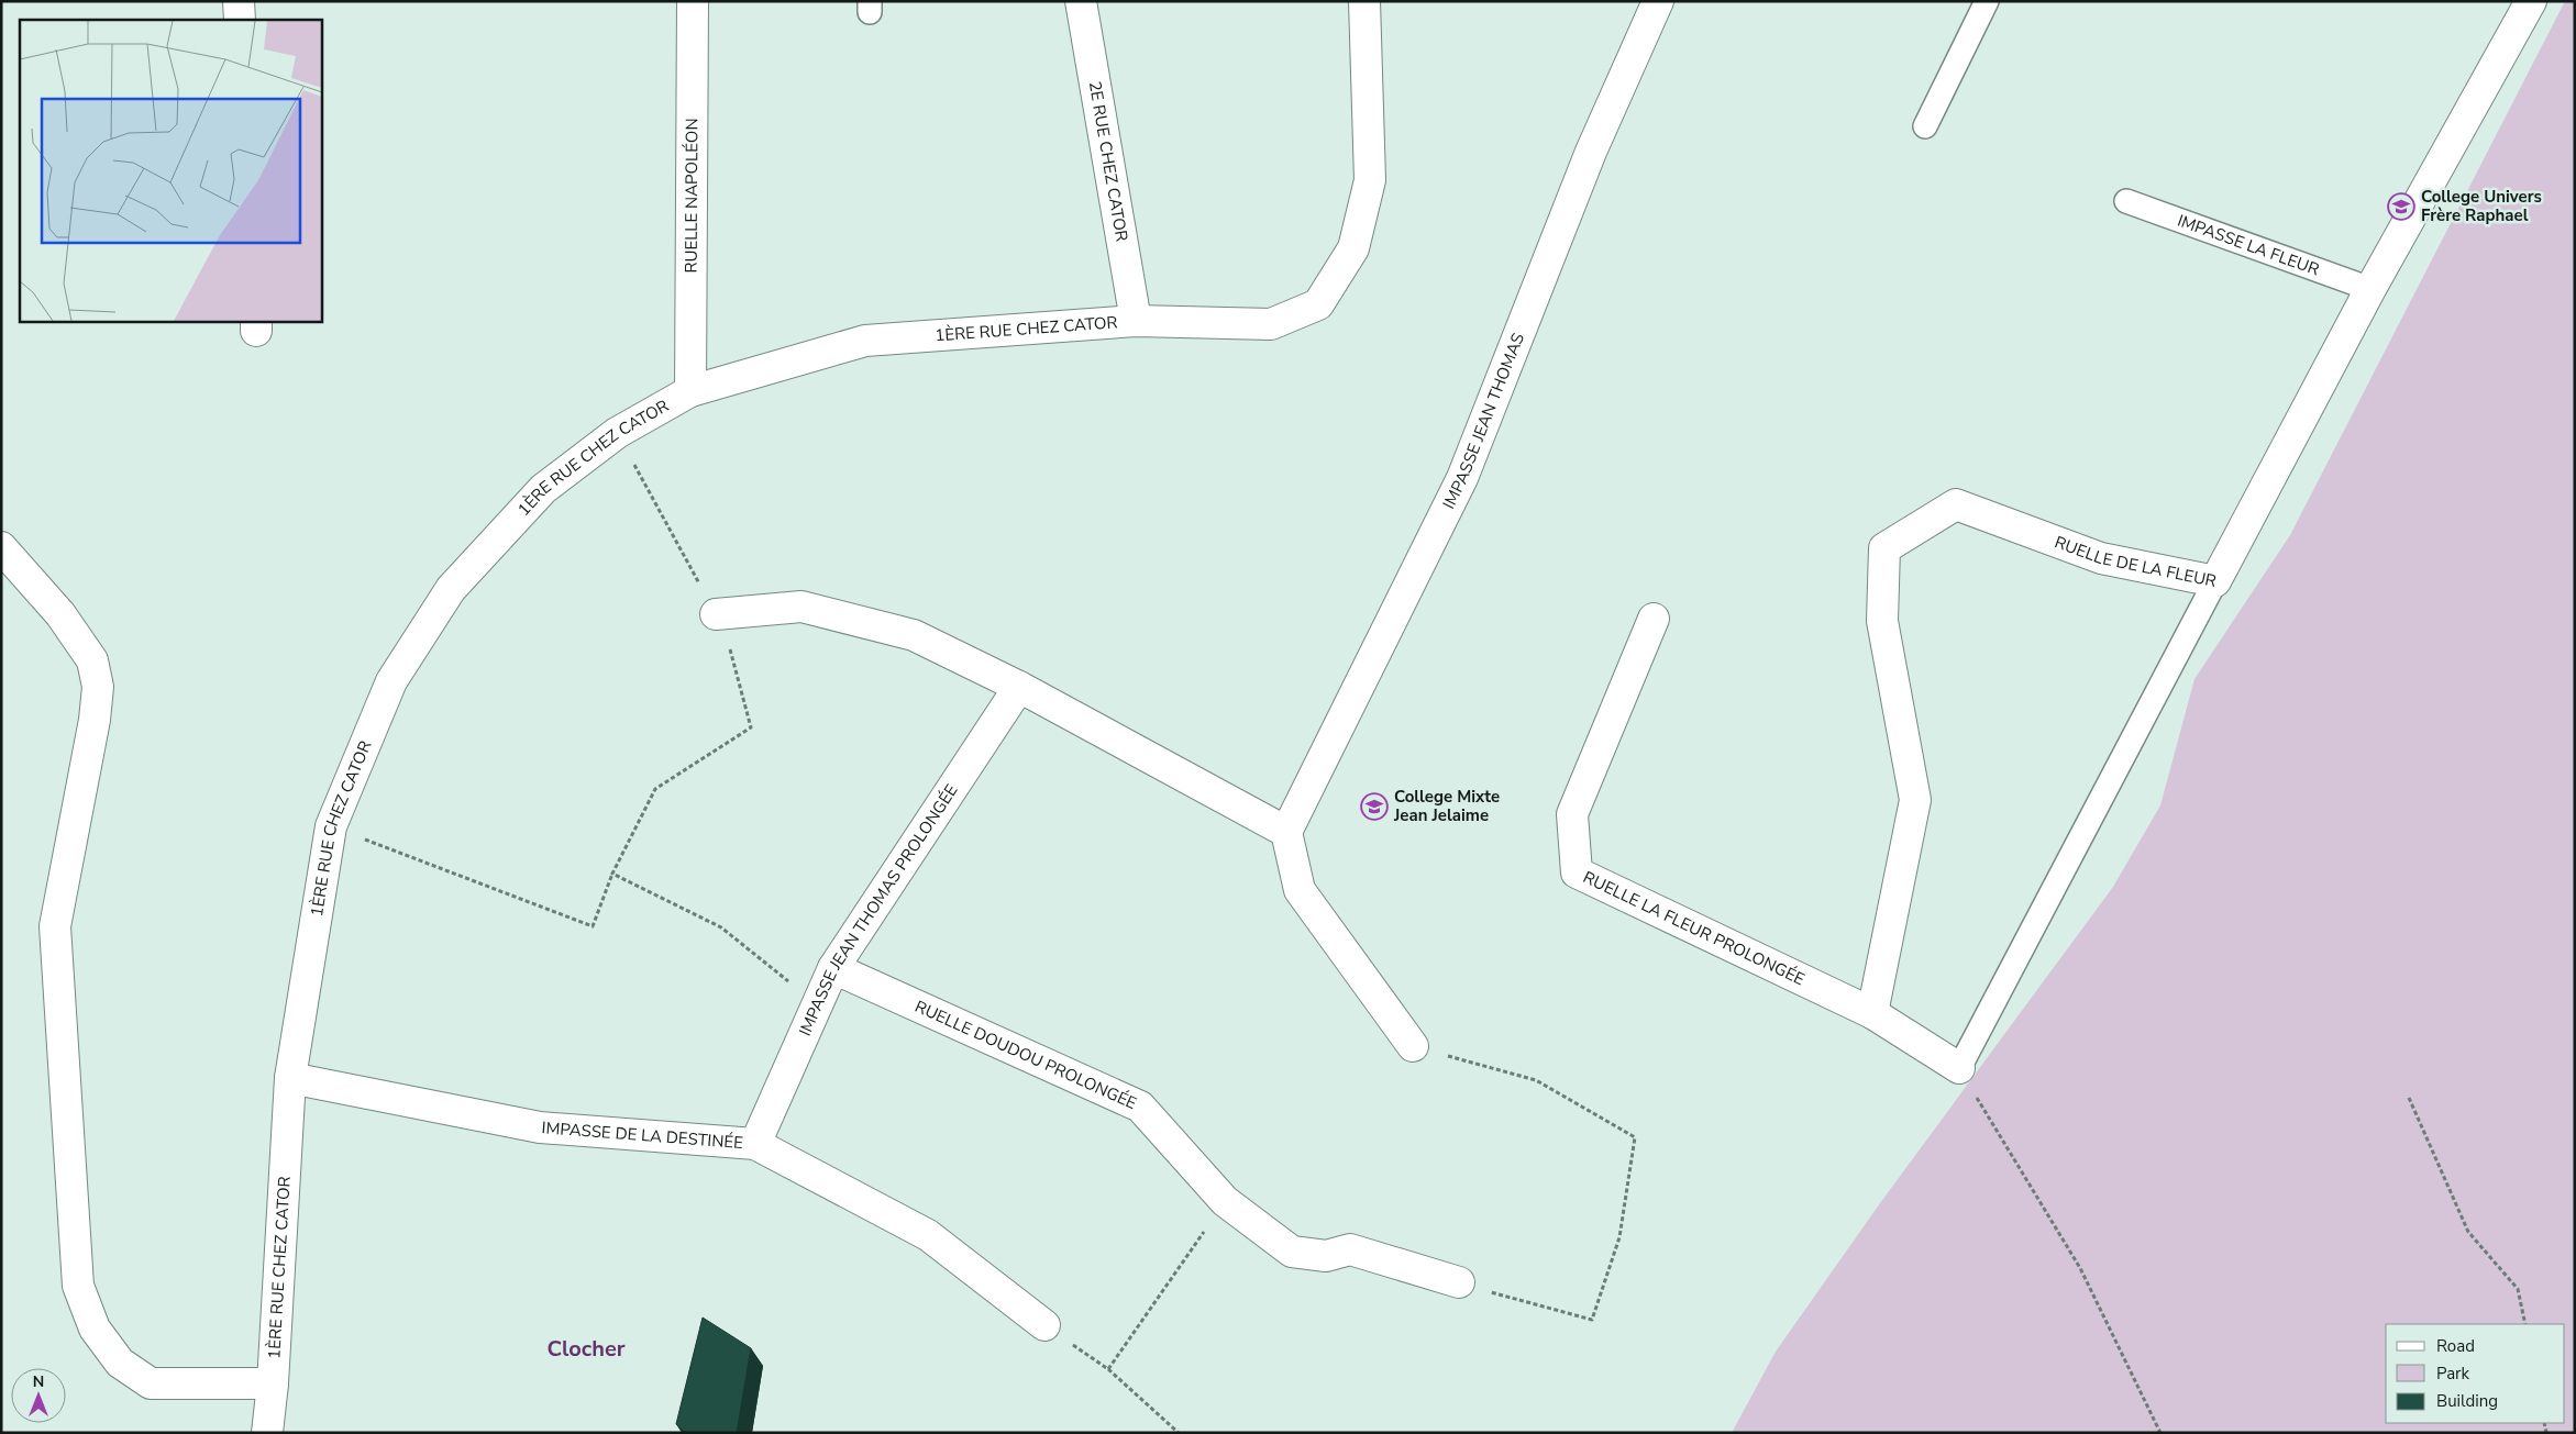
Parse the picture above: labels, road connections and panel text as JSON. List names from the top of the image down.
{
  "streets": {
    "street": [
      "2E RUE CHEZ CATOR",
      "RUELLE NAPOLÉON",
      "1ÈRE RUE CHEZ CATOR",
      "IMPASSE JEAN THOMAS",
      "RUELLE DE LA FLEUR",
      "IMPASSE JEAN THOMAS PROLONGÉE",
      "RUELLE LA FLEUR PROLONGÉE",
      "RUELLE DOUDOU PROLONGÉE",
      "IMPASSE DE LA DESTINÉE"
    ],
    "lane": ["IMPASSE LA FLEUR"]
  },
  "crossings": [
    ["2E RUE CHEZ CATOR", "1ÈRE RUE CHEZ CATOR"],
    ["RUELLE NAPOLÉON", "1ÈRE RUE CHEZ CATOR"],
    ["IMPASSE LA FLEUR", "RUELLE DE LA FLEUR"],
    ["1ÈRE RUE CHEZ CATOR", "IMPASSE DE LA DESTINÉE"],
    ["RUELLE DE LA FLEUR", "RUELLE LA FLEUR PROLONGÉE"],
    ["IMPASSE JEAN THOMAS PROLONGÉE", "RUELLE DOUDOU PROLONGÉE"],
    ["IMPASSE JEAN THOMAS PROLONGÉE", "IMPASSE DE LA DESTINÉE"]
  ],
  "districts": ["Clocher"],
  "places": {
    "school or university": ["College Univers Frère Raphael", "College Mixte Jean Jelaime"]
  },
  "legend": ["Road", "Park", "Building"],
  "north": "top"
}
